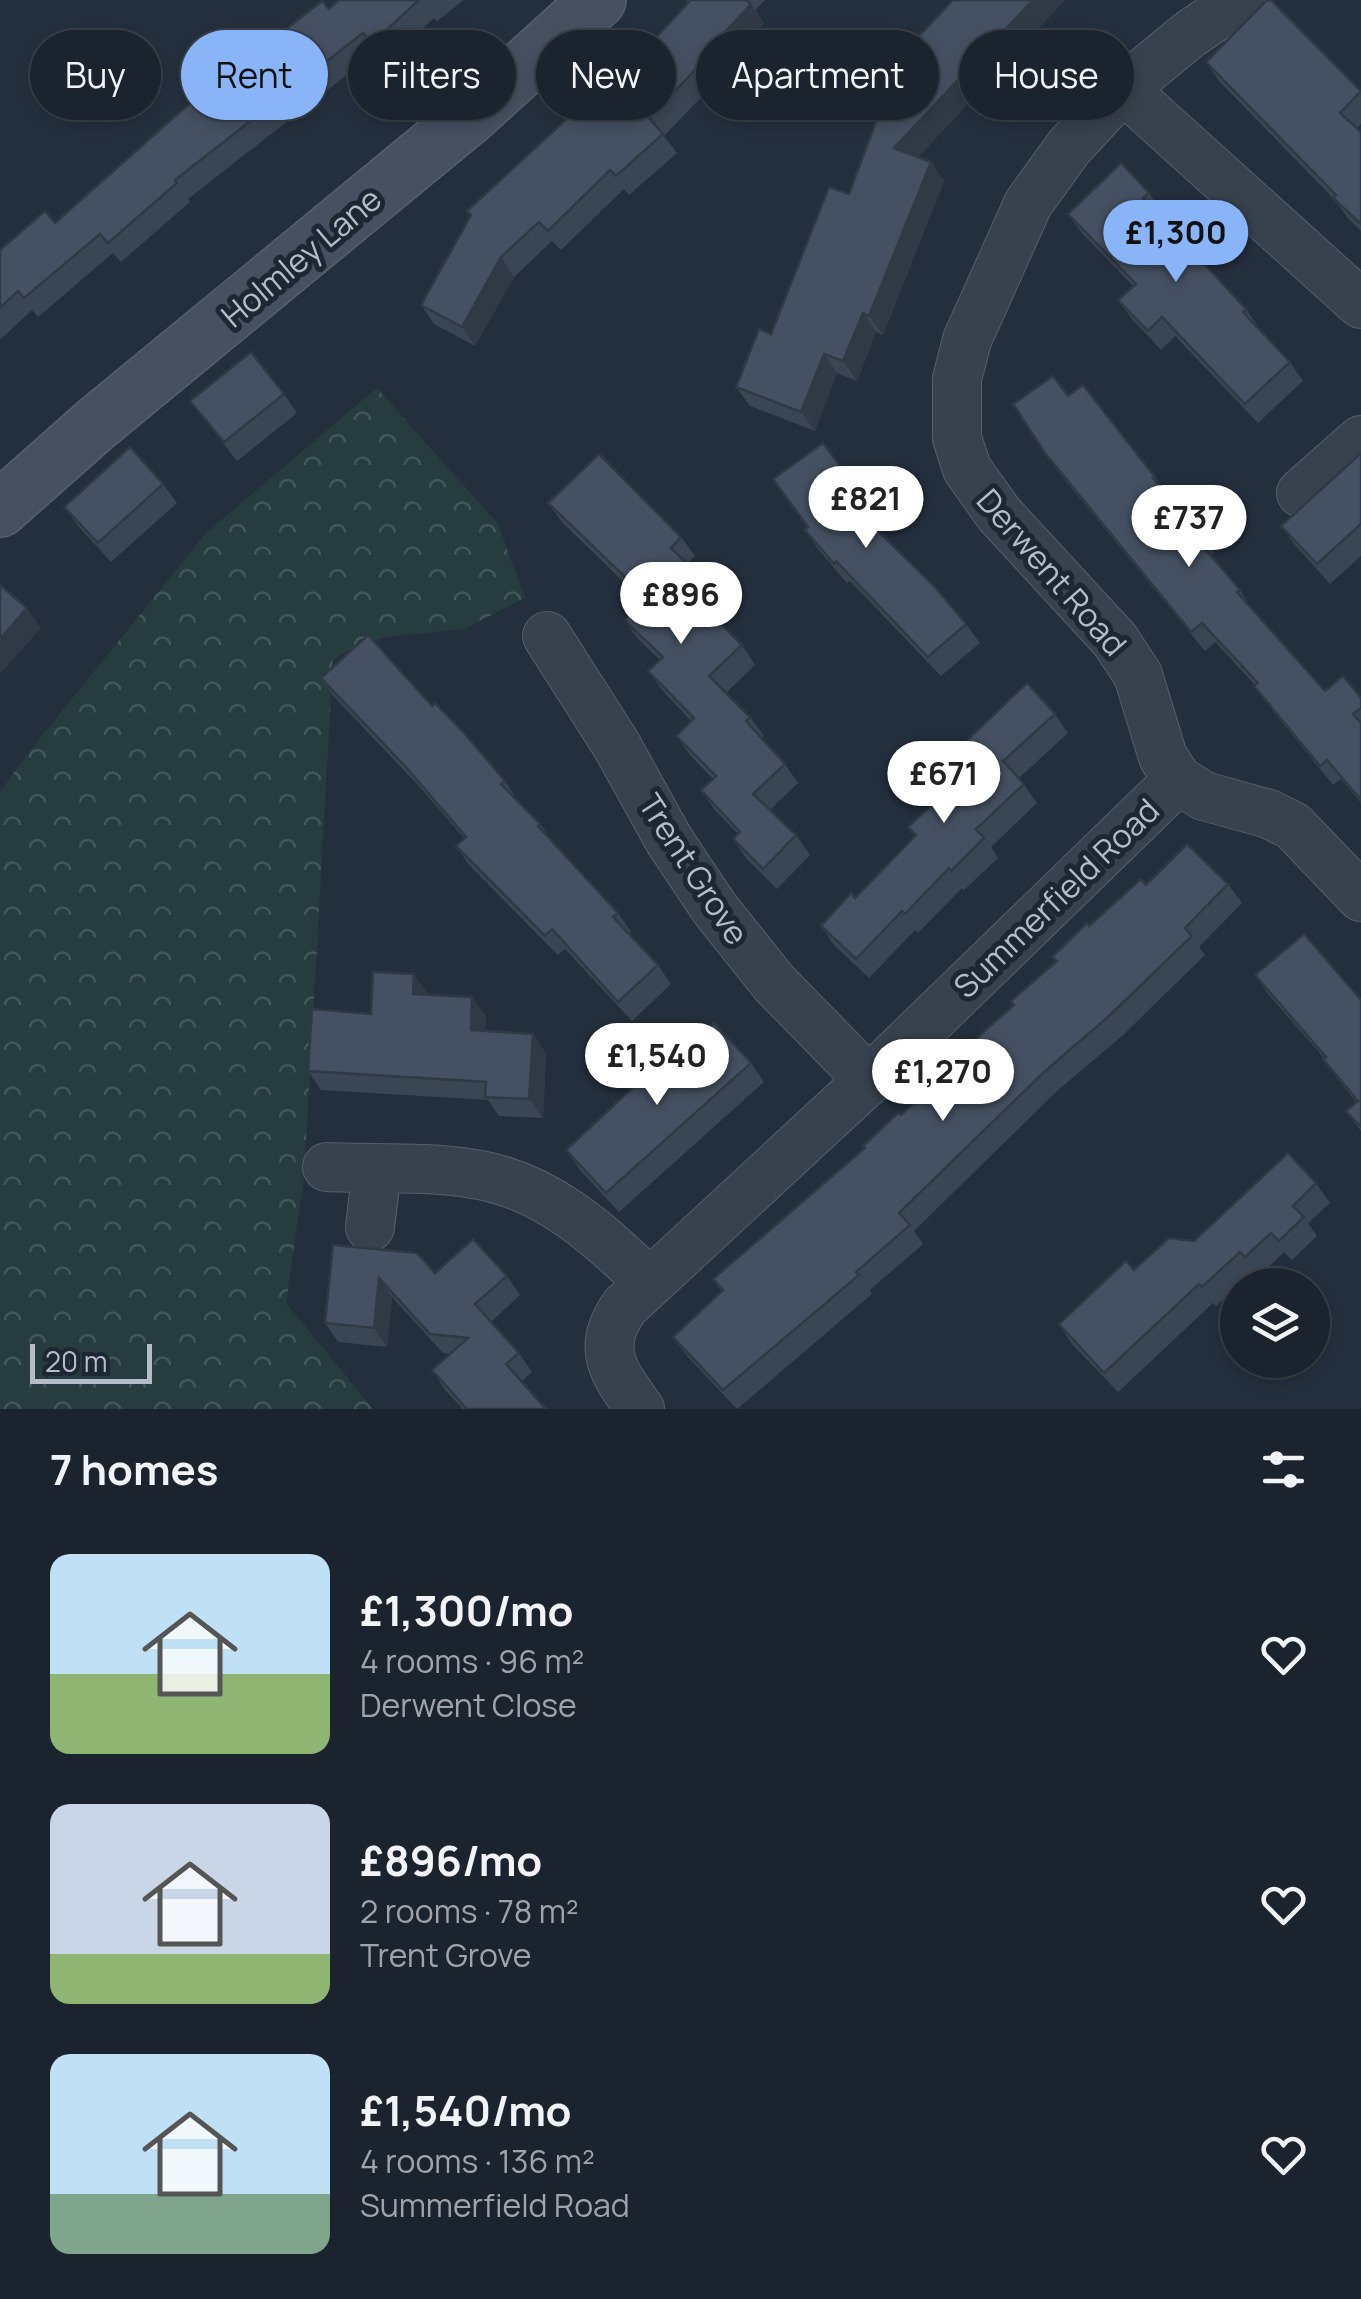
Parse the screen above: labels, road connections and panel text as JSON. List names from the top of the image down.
{
  "streets": {
    "main road": ["Holmley Lane"],
    "street": ["Derwent Road", "Trent Grove", "Summerfield Road"]
  },
  "crossings": [
    ["Derwent Road", "Summerfield Road"],
    ["Trent Grove", "Summerfield Road"]
  ],
  "scale_bar": "20 m",
  "page": {
    "chip": [
      "Buy",
      "Rent",
      "Filters",
      "New",
      "Apartment",
      "House"
    ],
    "price": [
      "£1,300",
      "£821",
      "£737",
      "£896",
      "£671",
      "£1,540",
      "£1,270"
    ],
    "scale": "20 m",
    "heading": "7 homes",
    "list": [
      {
        "name": "£1,300/mo",
        "note": "4 rooms · 96 m² · Derwent Close"
      },
      {
        "name": "£896/mo",
        "note": "2 rooms · 78 m² · Trent Grove"
      },
      {
        "name": "£1,540/mo",
        "note": "4 rooms · 136 m² · Summerfield Road"
      }
    ]
  }
}
